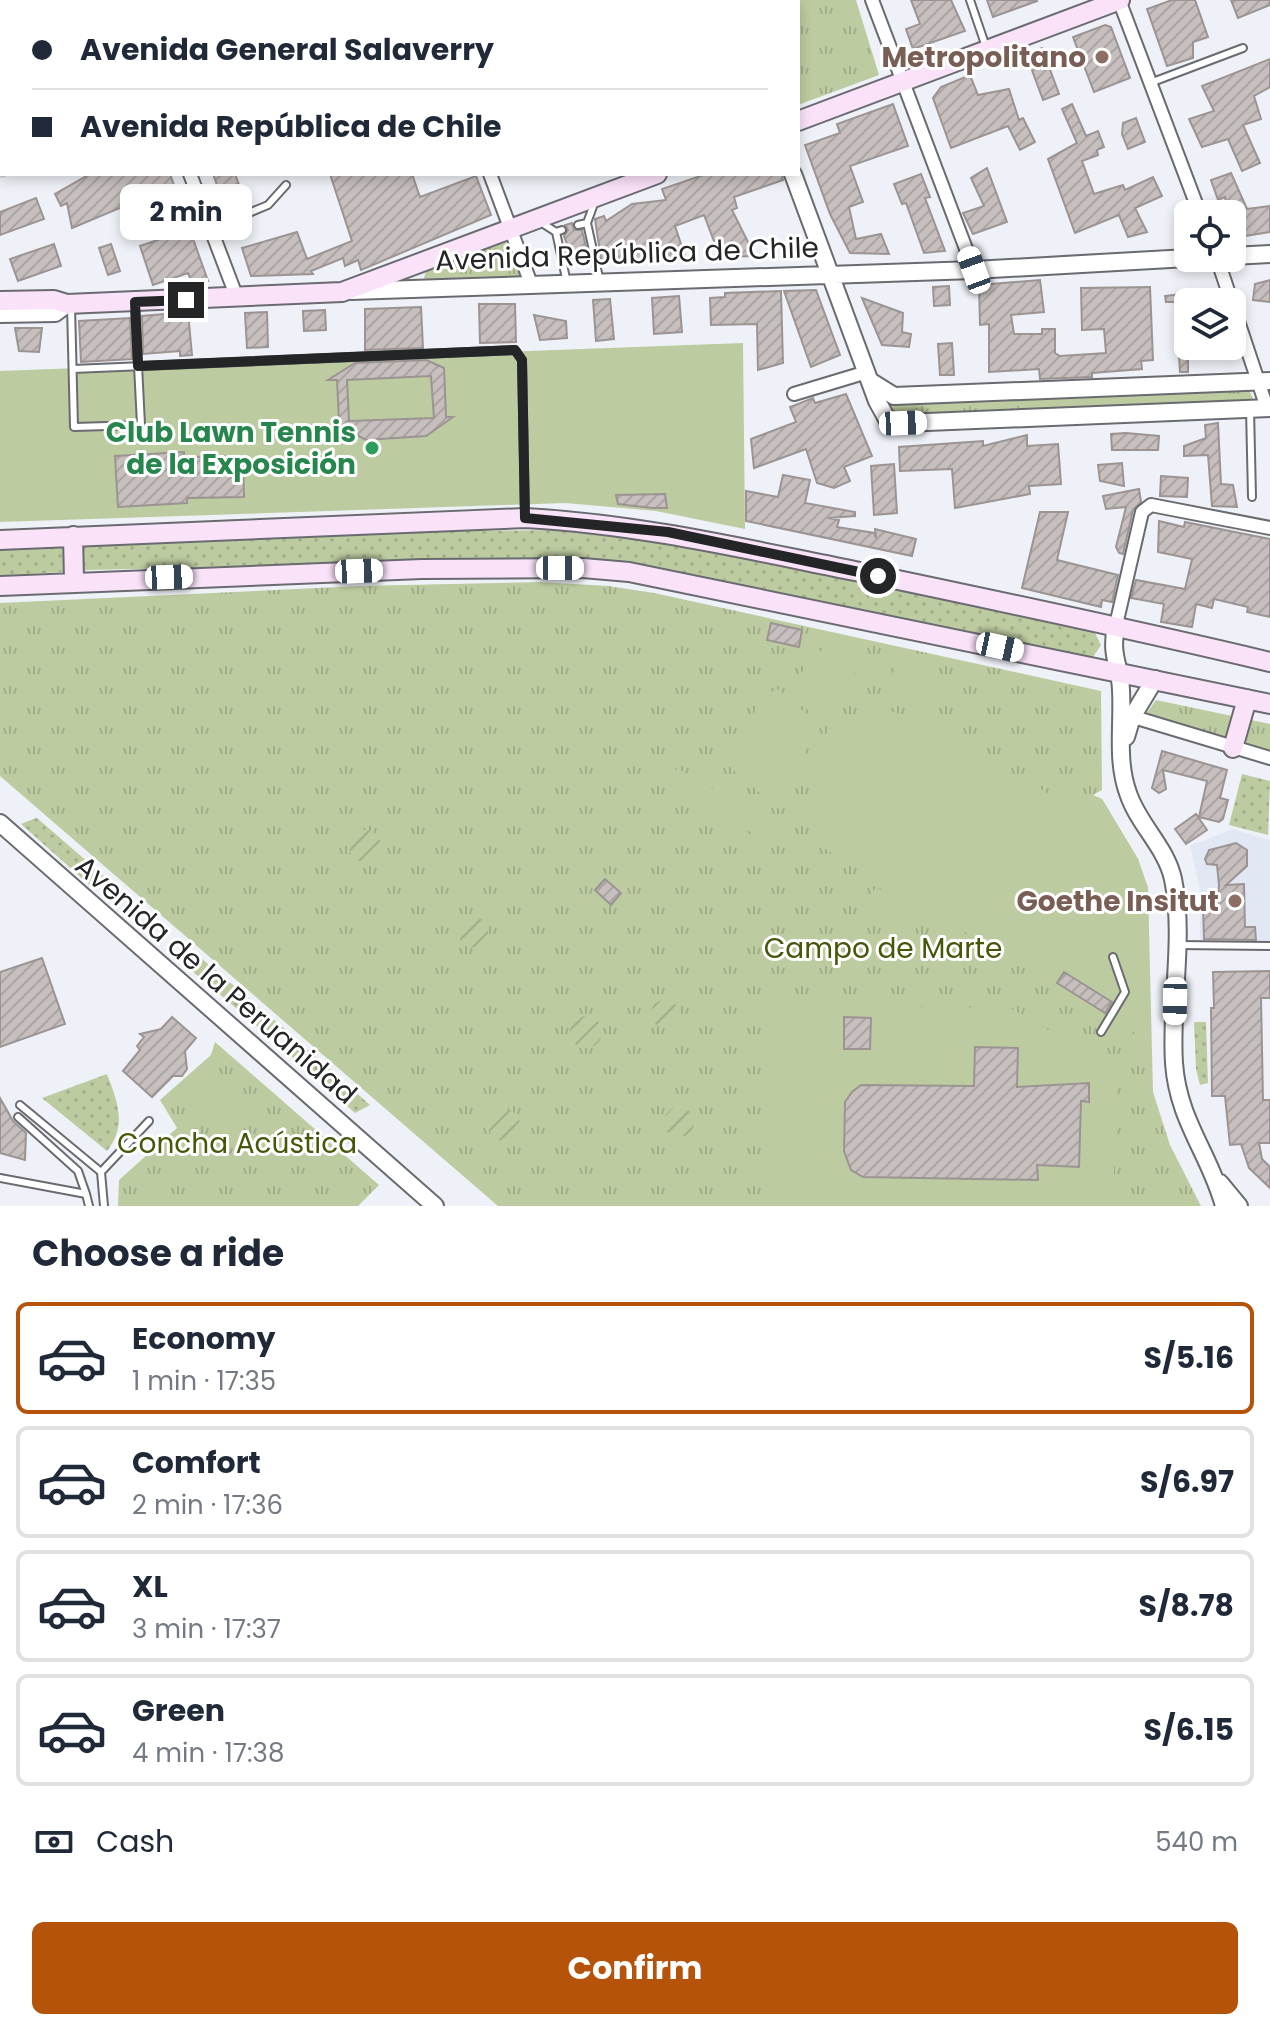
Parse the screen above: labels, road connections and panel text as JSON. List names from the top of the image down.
{
  "streets": {
    "main road": ["Avenida República de Chile"],
    "street": ["Avenida de la Peruanidad"]
  },
  "parks": ["Campo de Marte", "Concha Acústica"],
  "places": ["Metropolitano", "Club Lawn Tennis de la Exposición", "Goethe Insitut"],
  "page": {
    "banner": ["Avenida General Salaverry", "Avenida República de Chile"],
    "bubble": "2 min",
    "heading": "Choose a ride",
    "list": [
      {
        "name": "Economy",
        "note": "1 min · 17:35",
        "value": "S/5.16"
      },
      {
        "name": "Comfort",
        "note": "2 min · 17:36",
        "value": "S/6.97"
      },
      {
        "name": "XL",
        "note": "3 min · 17:37",
        "value": "S/8.78"
      },
      {
        "name": "Green",
        "note": "4 min · 17:38",
        "value": "S/6.15"
      }
    ],
    "pay": ["Cash", "540 m"],
    "buttons": "Confirm"
  }
}
